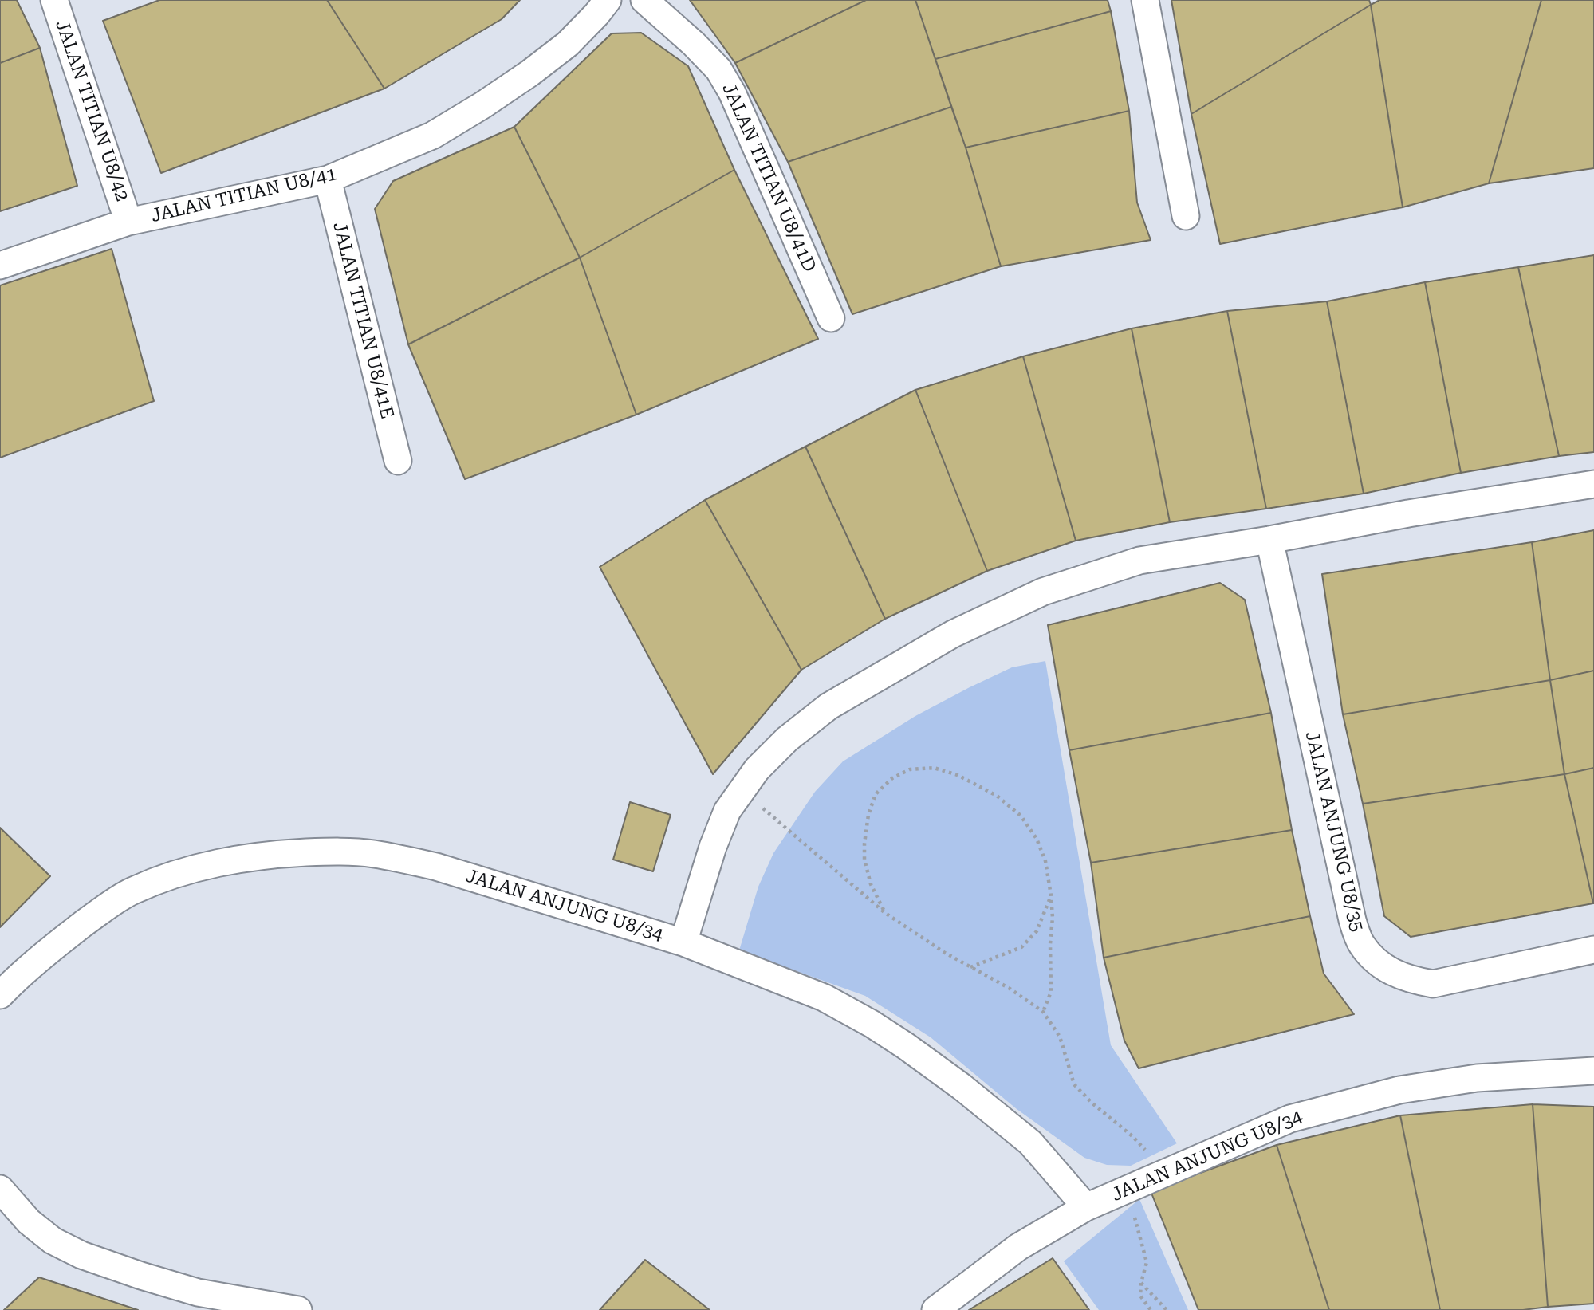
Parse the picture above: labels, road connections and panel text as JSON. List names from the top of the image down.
{
  "streets": {
    "street": [
      "JALAN TITIAN U8/42",
      "JALAN TITIAN U8/41D",
      "JALAN TITIAN U8/41",
      "JALAN TITIAN U8/41E",
      "JALAN ANJUNG U8/35",
      "JALAN ANJUNG U8/34"
    ]
  },
  "crossings": [
    ["JALAN TITIAN U8/42", "JALAN TITIAN U8/41"],
    ["JALAN TITIAN U8/41", "JALAN TITIAN U8/41E"]
  ]
}
